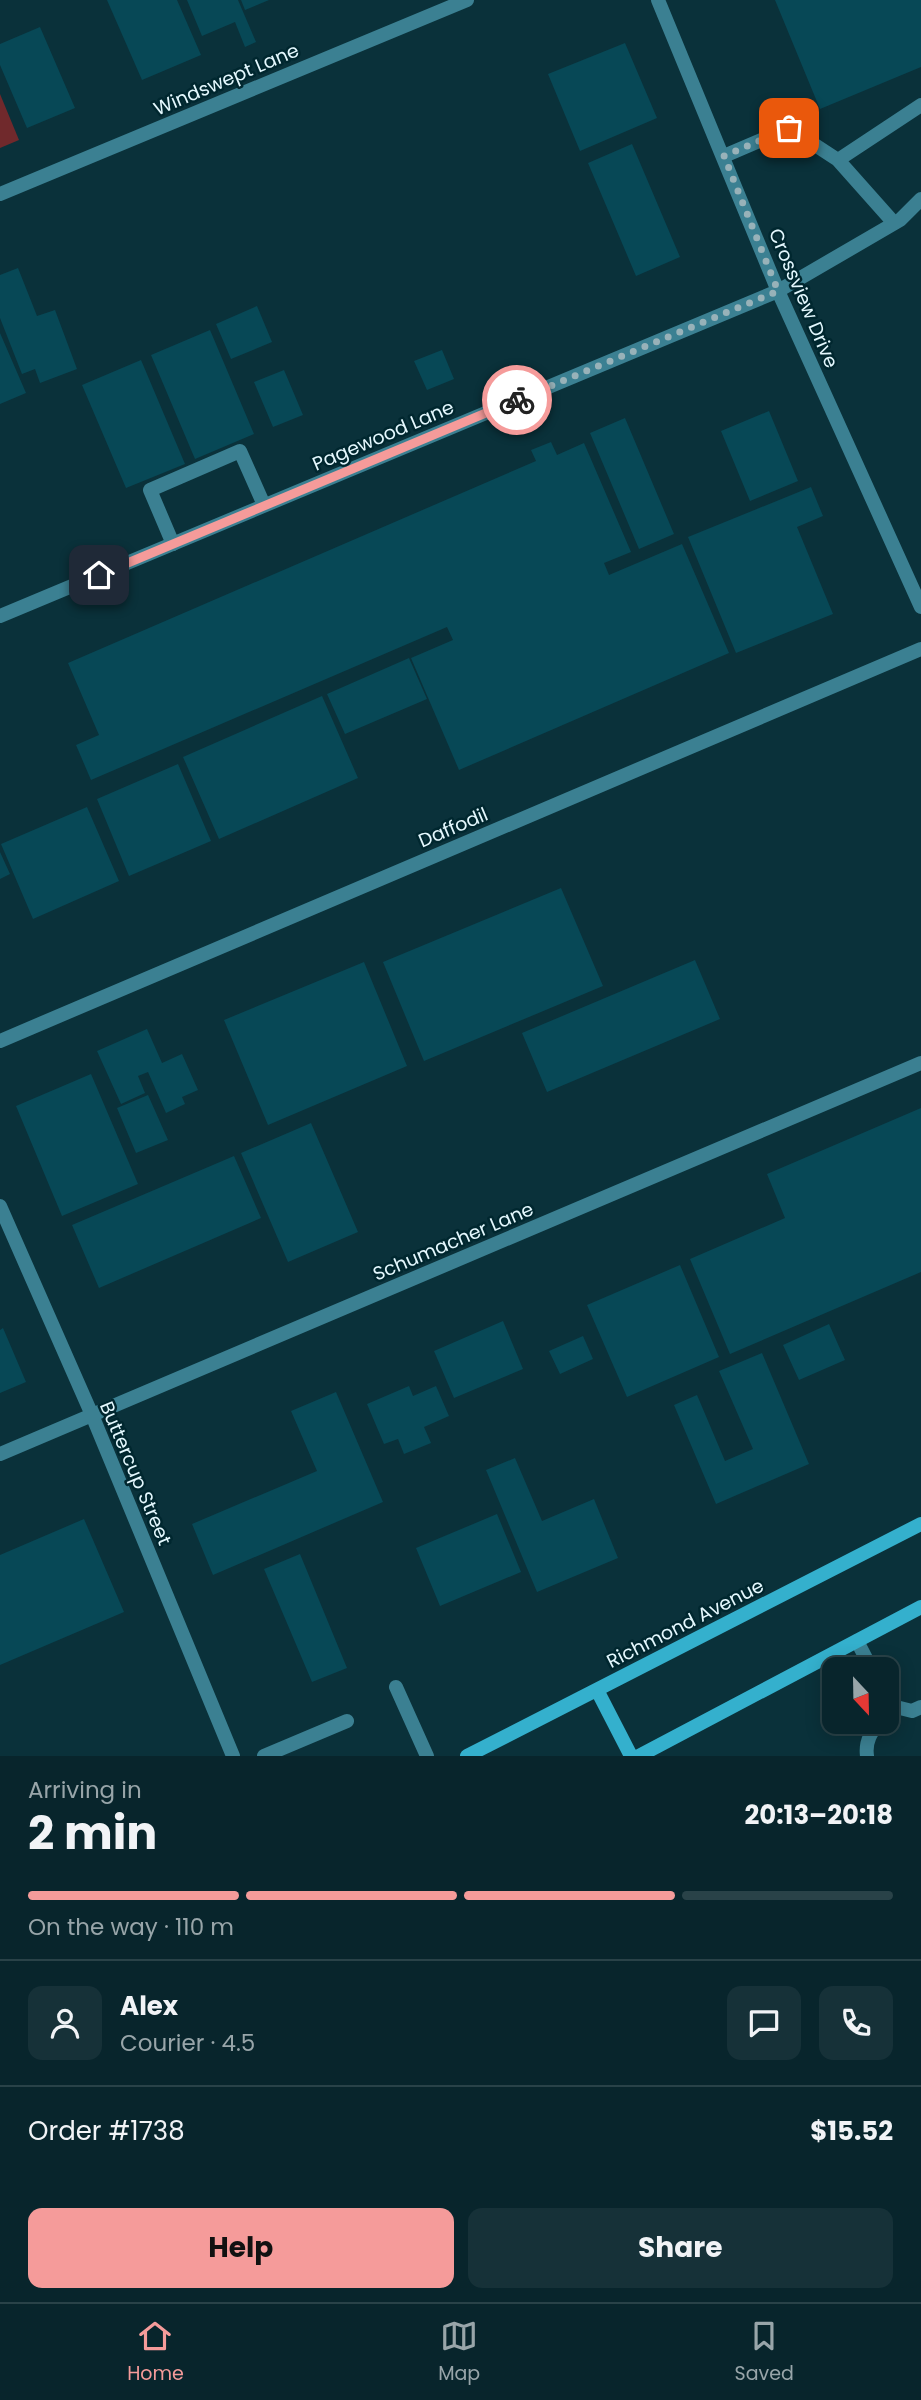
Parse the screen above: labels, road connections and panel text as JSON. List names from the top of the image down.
{
  "streets": {
    "main road": ["Richmond Avenue"],
    "street": [
      "Windswept Lane",
      "Crossview Drive",
      "Pagewood Lane",
      "Daffodil",
      "Schumacher Lane",
      "Buttercup Street"
    ]
  },
  "crossings": [
    ["Crossview Drive", "Pagewood Lane"],
    ["Schumacher Lane", "Buttercup Street"]
  ],
  "north": "bottom",
  "page": {
    "heading": ["2 min", "Arriving in", "20:13–20:18"],
    "panel": [
      "Alex",
      "Courier · 4.5",
      "Order #1738",
      "$15.52"
    ],
    "bar": "On the way · 110 m",
    "buttons": ["Help", "Share"],
    "tabs": ["Home", "Map", "Saved"]
  }
}
